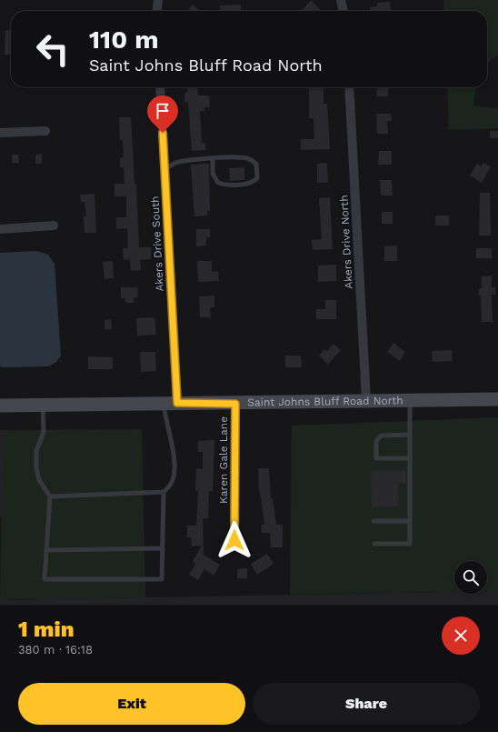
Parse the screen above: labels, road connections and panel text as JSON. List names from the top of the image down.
{
  "streets": {
    "main road": ["Saint Johns Bluff Road North"],
    "street": ["Akers Drive North", "Akers Drive South", "Karen Gale Lane"]
  },
  "crossings": [
    ["Akers Drive North", "Saint Johns Bluff Road North"],
    ["Akers Drive South", "Saint Johns Bluff Road North"],
    ["Saint Johns Bluff Road North", "Karen Gale Lane"]
  ],
  "page": {
    "turn": ["110 m", "Saint Johns Bluff Road North"],
    "heading": ["1 min", "380 m · 16:18"],
    "buttons": ["Exit", "Share"]
  }
}
